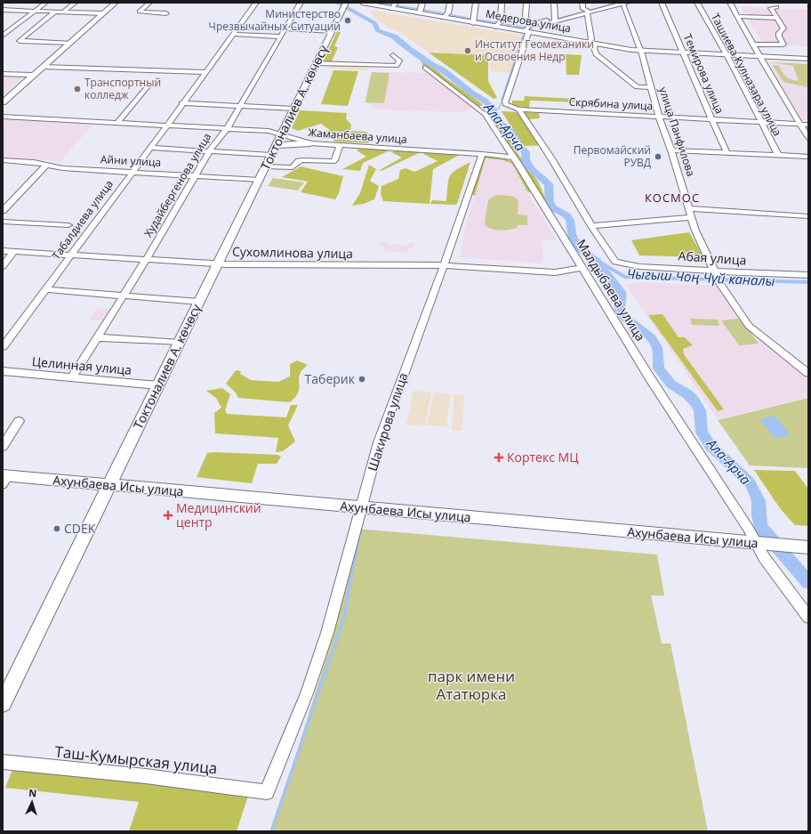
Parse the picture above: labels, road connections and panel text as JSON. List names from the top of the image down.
{
  "streets": {
    "main road": ["Медерова улица", "Токтоналиев А. көчөсү", "Ахунбаева Исы улица"],
    "street": [
      "Темирова улица",
      "Ташиева Кулназара улица",
      "Скрябина улица",
      "улица Панфилова",
      "Жаманбаева улица",
      "Айни улица",
      "Худайбергенова улица",
      "Табалдиева улица",
      "Сухомлинова улица",
      "Абая улица",
      "Малдыбаева улица",
      "Целинная улица",
      "Шакирова улица",
      "Таш-Кумырская улица"
    ]
  },
  "crossings": [
    ["Медерова улица", "Темирова улица"],
    ["Медерова улица", "Ташиева Кулназара улица"],
    ["Медерова улица", "улица Панфилова"],
    ["Темирова улица", "Скрябина улица"],
    ["Ташиева Кулназара улица", "Скрябина улица"],
    ["Скрябина улица", "улица Панфилова"],
    ["Скрябина улица", "Малдыбаева улица"],
    ["Токтоналиев А. көчөсү", "Жаманбаева улица"],
    ["Токтоналиев А. көчөсү", "Айни улица"],
    ["Токтоналиев А. көчөсү", "Сухомлинова улица"],
    ["Токтоналиев А. көчөсү", "Целинная улица"],
    ["Токтоналиев А. көчөсү", "Ахунбаева Исы улица"],
    ["улица Панфилова", "Абая улица"],
    ["Жаманбаева улица", "Худайбергенова улица"],
    ["Жаманбаева улица", "Табалдиева улица"],
    ["Жаманбаева улица", "Малдыбаева улица"],
    ["Жаманбаева улица", "Шакирова улица"],
    ["Айни улица", "Худайбергенова улица"],
    ["Айни улица", "Табалдиева улица"],
    ["Худайбергенова улица", "Сухомлинова улица"],
    ["Худайбергенова улица", "Целинная улица"],
    ["Табалдиева улица", "Сухомлинова улица"],
    ["Сухомлинова улица", "Малдыбаева улица"],
    ["Сухомлинова улица", "Шакирова улица"],
    ["Абая улица", "Малдыбаева улица"],
    ["Малдыбаева улица", "Ахунбаева Исы улица"],
    ["Шакирова улица", "Ахунбаева Исы улица"],
    ["Шакирова улица", "Таш-Кумырская улица"]
  ],
  "districts": ["КОСМОС"],
  "water": ["Ала-Арча", "Чыгыш Чоң Чүй каналы"],
  "parks": ["парк имени Ататюрка"],
  "places": {
    "other": [
      "Министерство Чрезвычайных Ситуаций",
      "Институт Геомеханики и Освоения Недр",
      "Транспортный колледж",
      "Первомайский РУВД",
      "Таберик",
      "CDEK"
    ],
    "health": ["Кортекс МЦ", "Медицинский центр"]
  },
  "north": "top"
}
